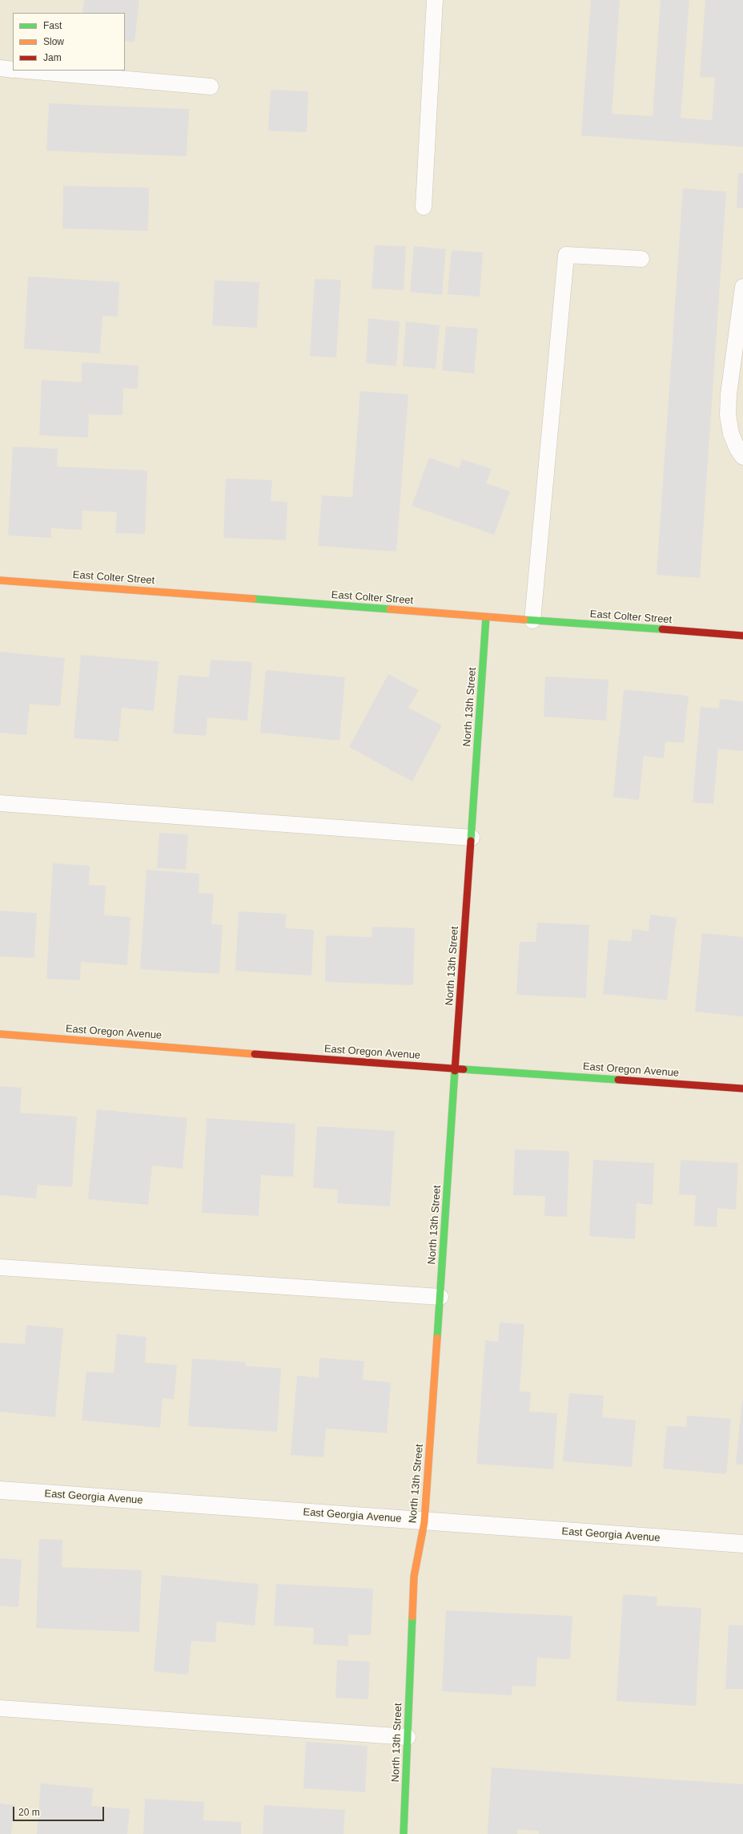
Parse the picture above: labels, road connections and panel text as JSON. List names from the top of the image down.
{
  "streets": {
    "street": [
      "East Colter Street",
      "North 13th Street",
      "East Oregon Avenue",
      "East Georgia Avenue"
    ]
  },
  "crossings": [
    ["East Colter Street", "North 13th Street"],
    ["North 13th Street", "East Oregon Avenue"],
    ["North 13th Street", "East Georgia Avenue"]
  ],
  "legend": ["Fast", "Slow", "Jam"],
  "scale_bar": "20 m"
}
